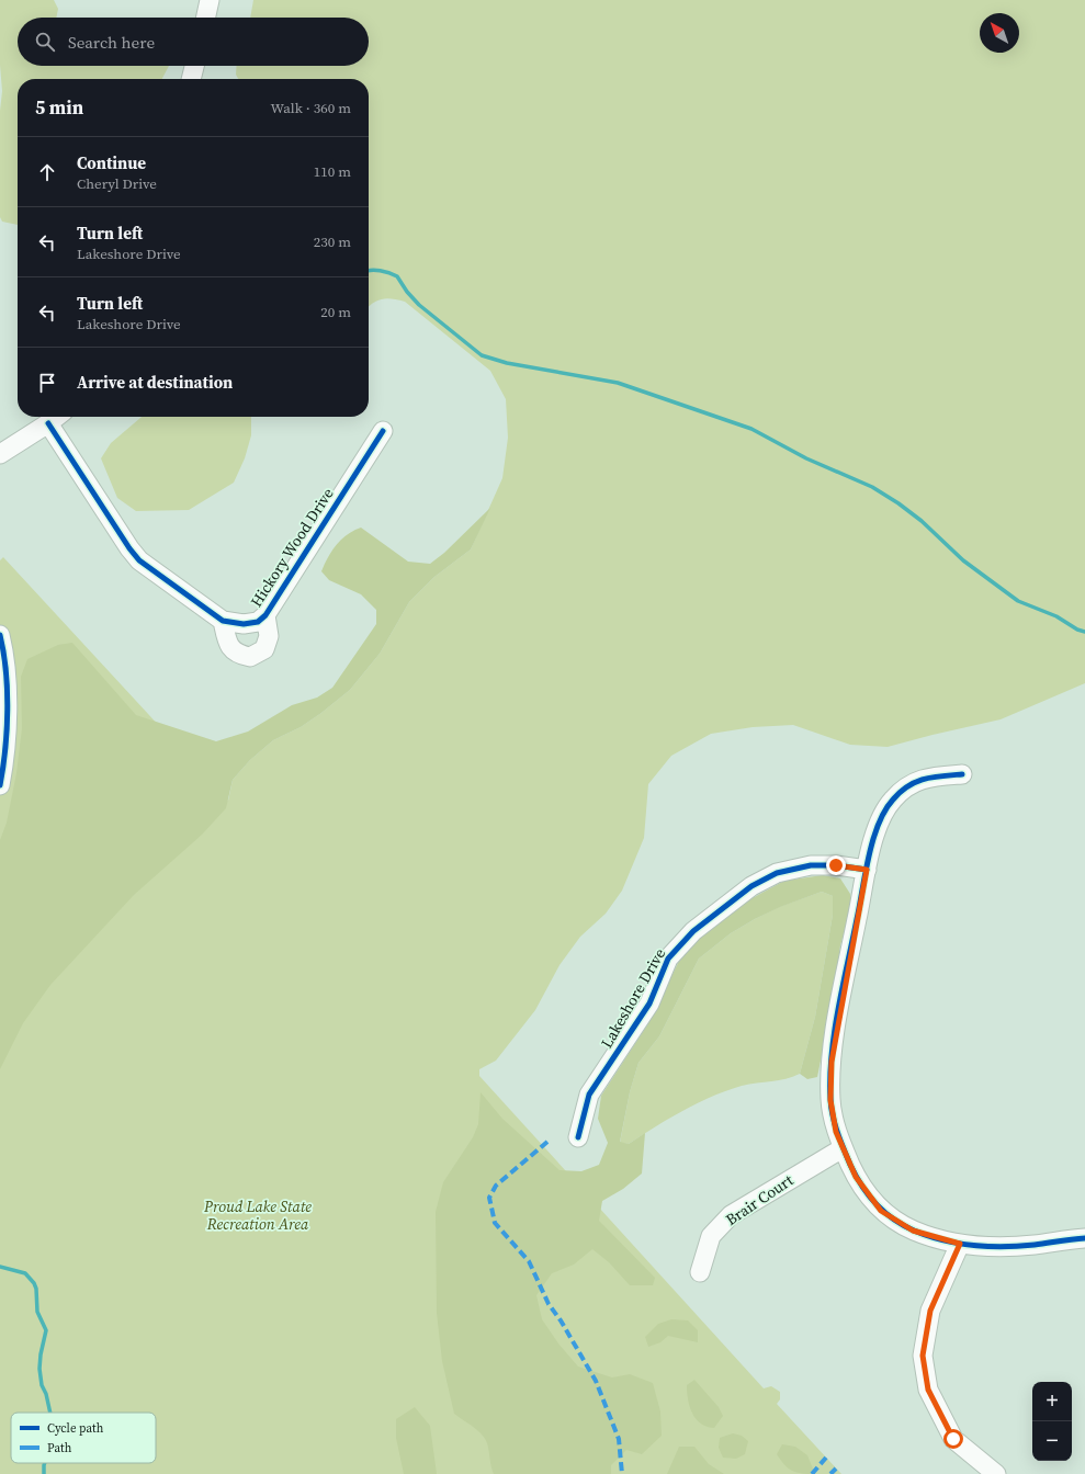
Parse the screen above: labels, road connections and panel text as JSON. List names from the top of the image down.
{
  "streets": {
    "street": ["Hickory Wood Drive", "Lakeshore Drive", "Brair Court"]
  },
  "parks": ["Proud Lake State Recreation Area"],
  "legend": ["Cycle path", "Path"],
  "north": "top left",
  "page": {
    "search": "Search here",
    "heading": ["5 min", "Walk · 360 m"],
    "list": [
      ["Continue", "Cheryl Drive", "110 m"],
      ["Turn left", "Lakeshore Drive", "230 m"],
      ["Turn left", "Lakeshore Drive", "20 m"],
      "Arrive at destination"
    ],
    "map_buttons": ["+", "−"]
  }
}
